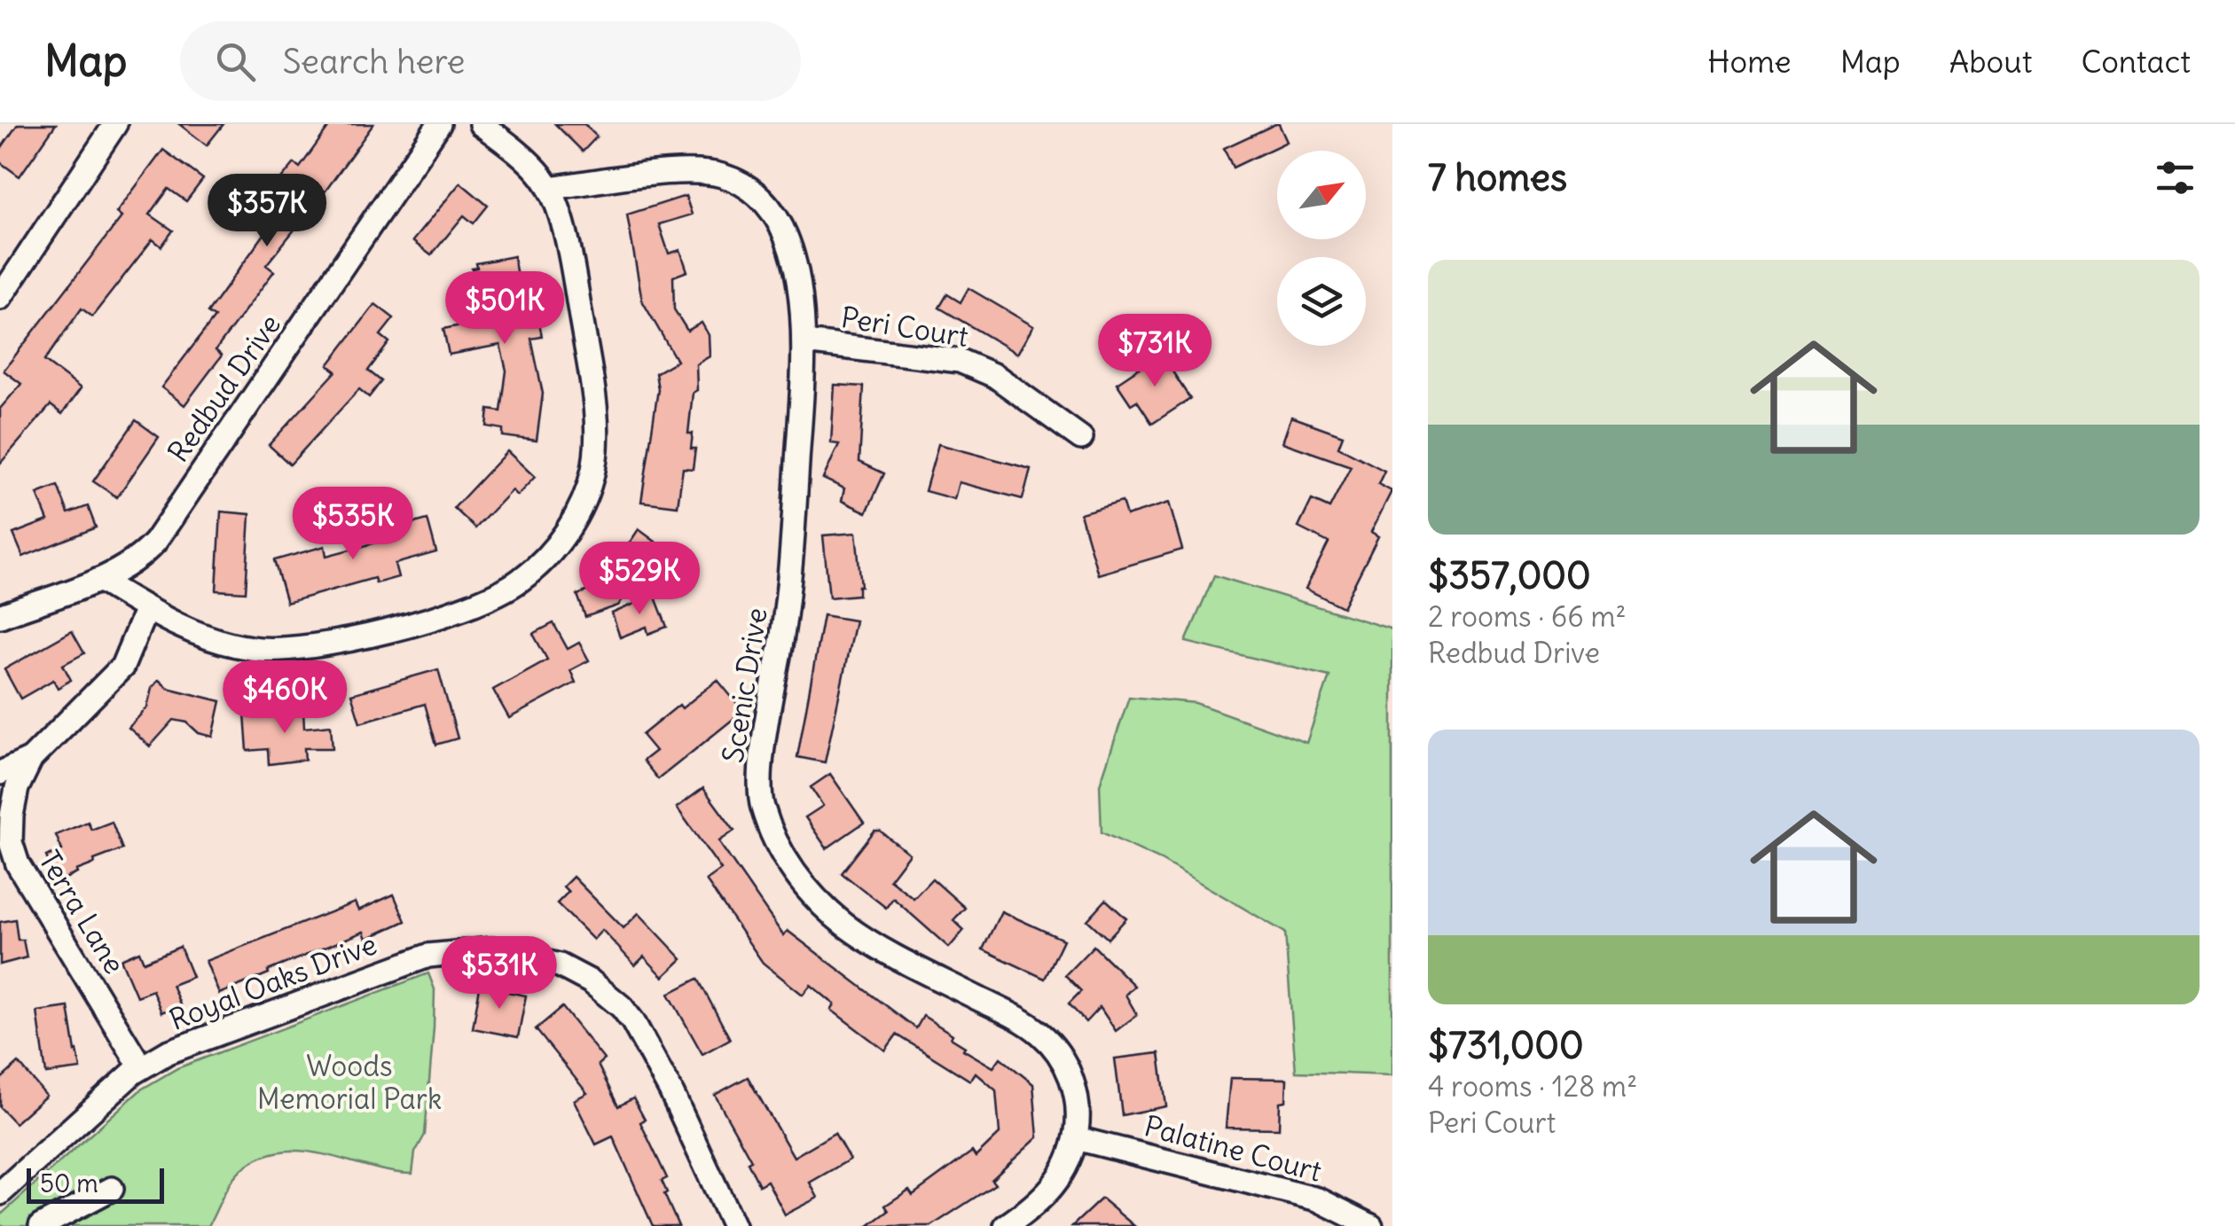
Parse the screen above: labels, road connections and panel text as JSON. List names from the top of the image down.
{
  "streets": {
    "street": [
      "Peri Court",
      "Redbud Drive",
      "Scenic Drive",
      "Terra Lane",
      "Royal Oaks Drive",
      "Palatine Court"
    ]
  },
  "crossings": [
    ["Peri Court", "Scenic Drive"],
    ["Scenic Drive", "Palatine Court"],
    ["Terra Lane", "Royal Oaks Drive"]
  ],
  "parks": ["Woods Memorial Park"],
  "scale_bar": "50 m",
  "north": "top right",
  "page": {
    "header": "Map",
    "search": "Search here",
    "nav": [
      "Home",
      "Map",
      "About",
      "Contact"
    ],
    "heading": "7 homes",
    "price": [
      "$357K",
      "$501K",
      "$731K",
      "$535K",
      "$529K",
      "$460K",
      "$531K"
    ],
    "list": [
      {
        "name": "$357,000",
        "note": "2 rooms · 66 m² · Redbud Drive"
      },
      {
        "name": "$731,000",
        "note": "4 rooms · 128 m² · Peri Court"
      }
    ],
    "scale": "50 m"
  }
}
